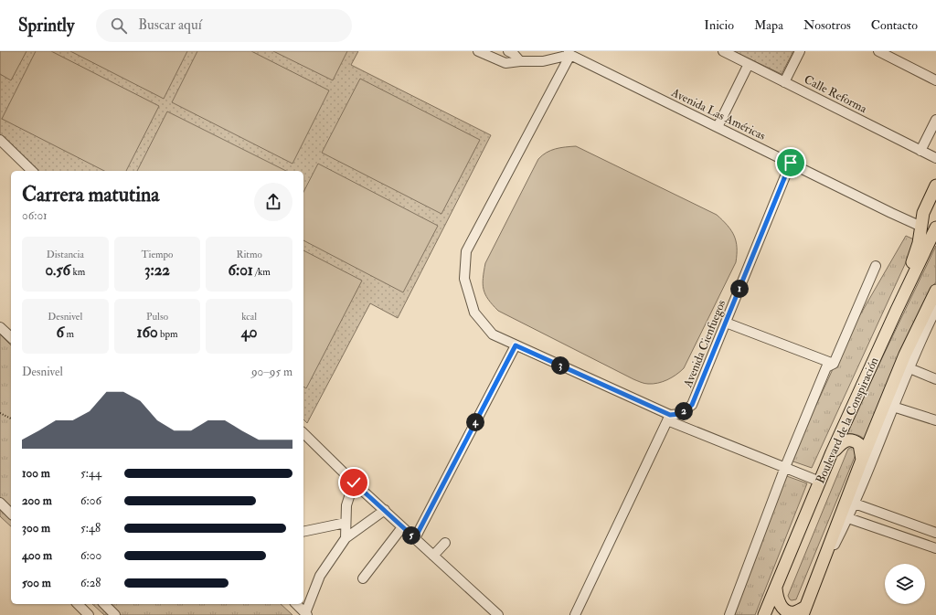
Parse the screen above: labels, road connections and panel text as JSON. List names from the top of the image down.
{
  "streets": {
    "main road": ["Boulevard de la Conspiración"],
    "street": ["Calle Reforma", "Avenida Las Américas", "Avenida Cienfuegos"]
  },
  "crossings": [
    ["Avenida Las Américas", "Avenida Cienfuegos"]
  ],
  "page": {
    "header": "Sprintly",
    "search": "Buscar aquí",
    "nav": [
      "Inicio",
      "Mapa",
      "Nosotros",
      "Contacto"
    ],
    "heading": ["Carrera matutina", "06:01"],
    "stats": [
      ["Distancia", "0.56 km"],
      ["Tiempo", "3:22"],
      ["Ritmo", "6:01 /km"],
      ["Desnivel", "6 m"],
      ["Pulso", "160 bpm"],
      ["kcal", "40"]
    ],
    "pins": [
      "1",
      "3",
      "2",
      "4",
      "5"
    ],
    "chart": ["Desnivel", "90–95 m"],
    "list": [
      {
        "name": "100 m",
        "note": "5:44"
      },
      {
        "name": "200 m",
        "note": "6:06"
      },
      {
        "name": "300 m",
        "note": "5:48"
      },
      {
        "name": "400 m",
        "note": "6:00"
      },
      {
        "name": "500 m",
        "note": "6:28"
      }
    ]
  }
}
